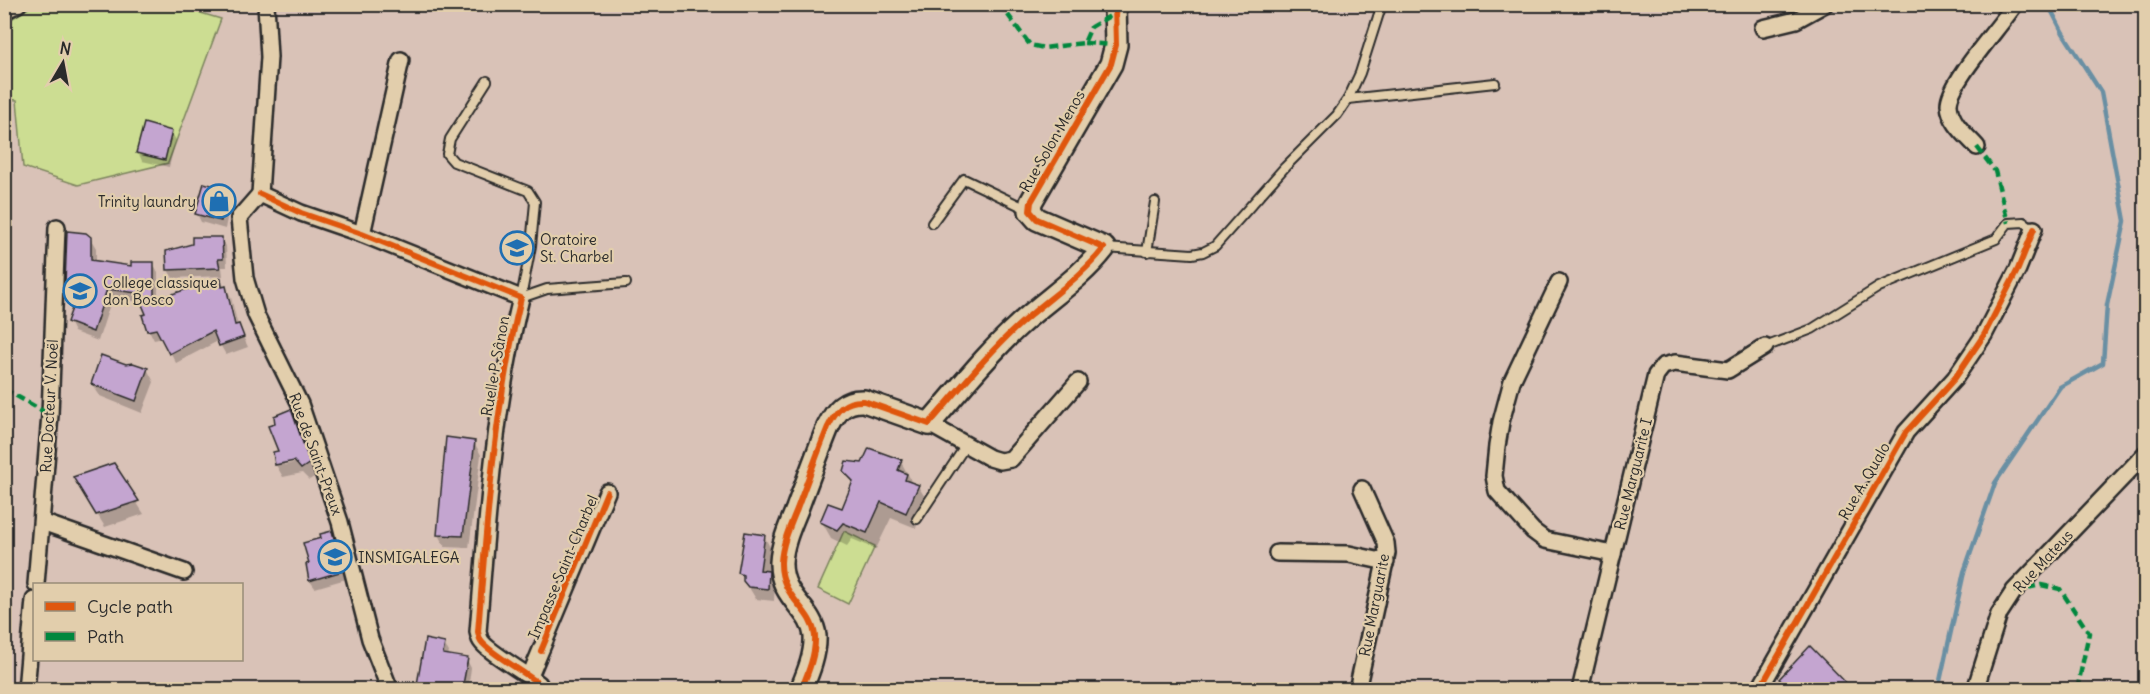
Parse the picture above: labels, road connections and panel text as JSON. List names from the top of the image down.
{
  "streets": {
    "street": [
      "Rue Solon Menos",
      "Ruelle P. Sânon",
      "Rue Docteur V. Noël",
      "Rue de Saint-Preux",
      "Rue Marguarite I",
      "Rue A. Qualo",
      "Rue Mateus",
      "Impasse Saint-Charbel",
      "Rue Marguarite"
    ]
  },
  "crossings": [
    ["Ruelle P. Sânon", "Rue de Saint-Preux"],
    ["Ruelle P. Sânon", "Impasse Saint-Charbel"]
  ],
  "places": {
    "shop": ["Trinity laundry"],
    "school or university": ["Oratoire St. Charbel", "College classique don Bosco", "INSMIGALEGA"]
  },
  "legend": ["Cycle path", "Path"],
  "north": "top"
}
